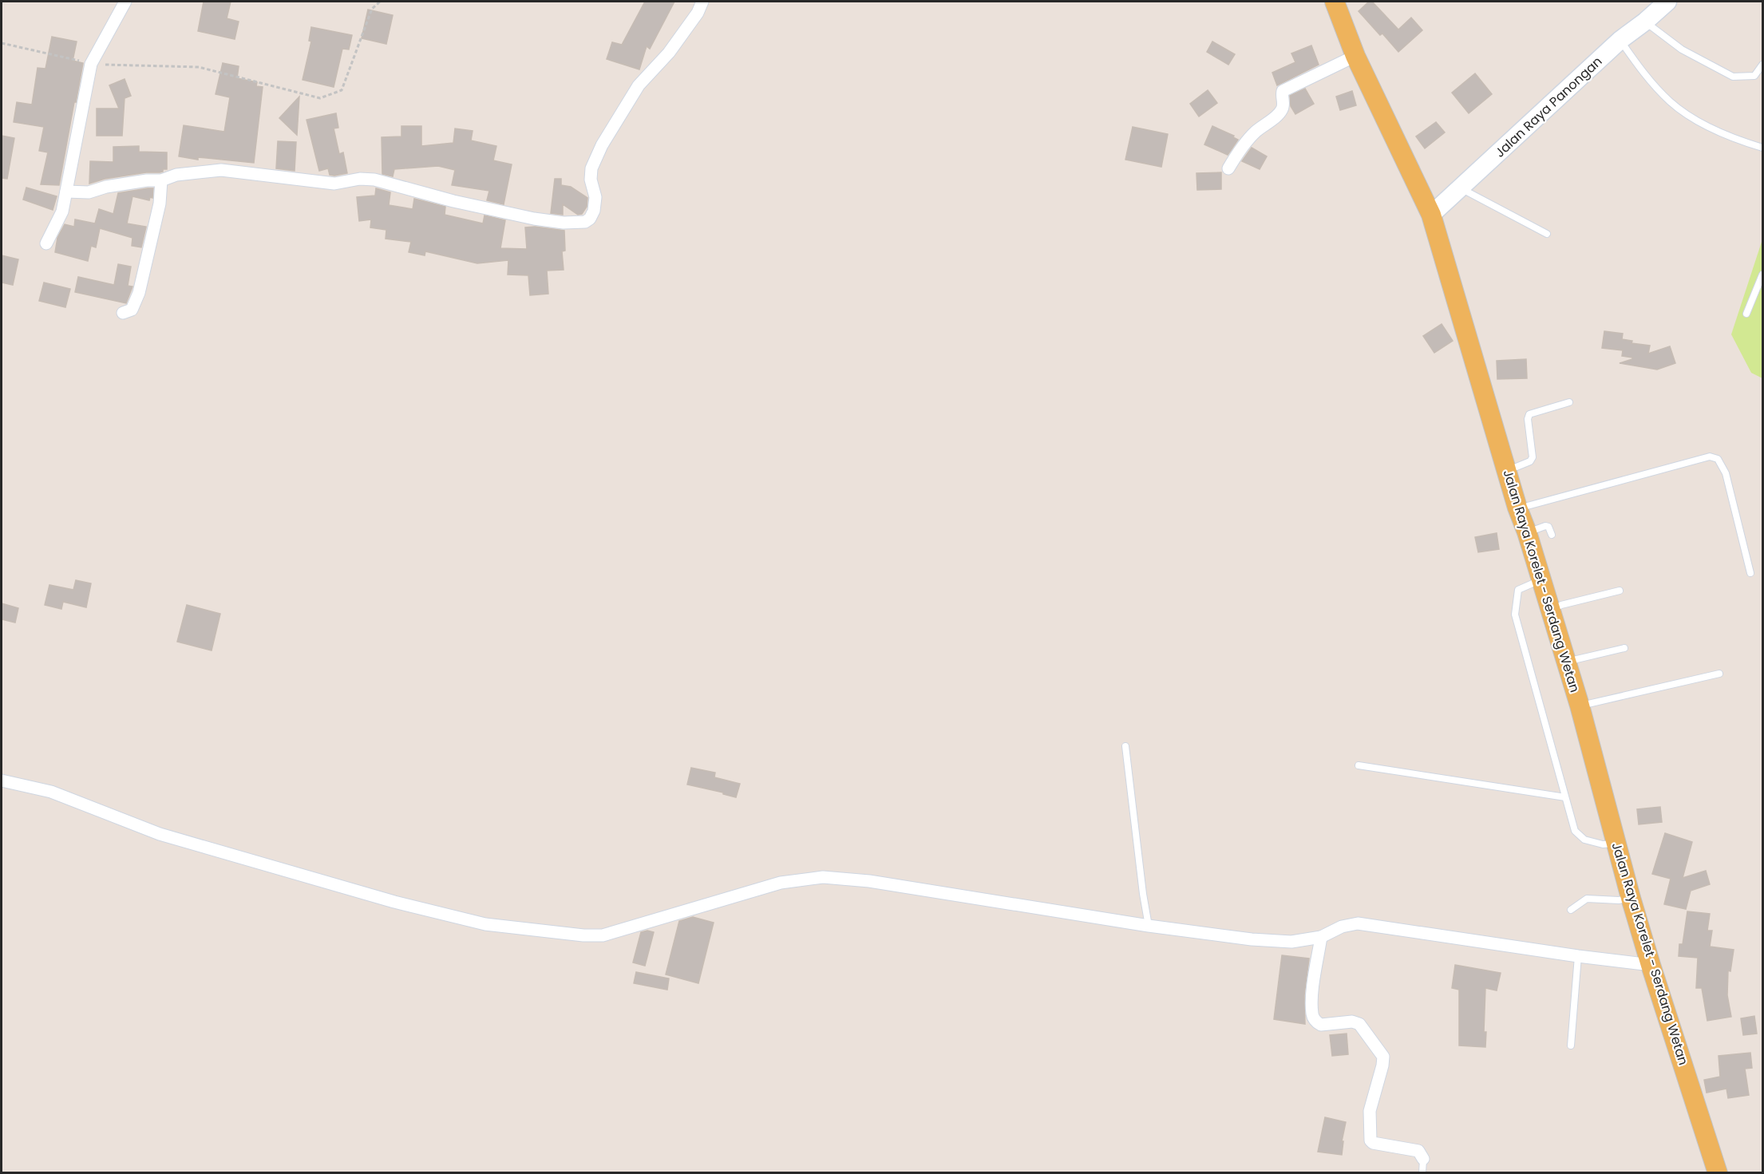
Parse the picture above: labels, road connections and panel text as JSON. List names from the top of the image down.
{
  "streets": {
    "main road": ["Jalan Raya Panongan", "Jalan Raya Korelet - Serdang Wetan"]
  },
  "crossings": [
    ["Jalan Raya Panongan", "Jalan Raya Korelet - Serdang Wetan"]
  ]
}
